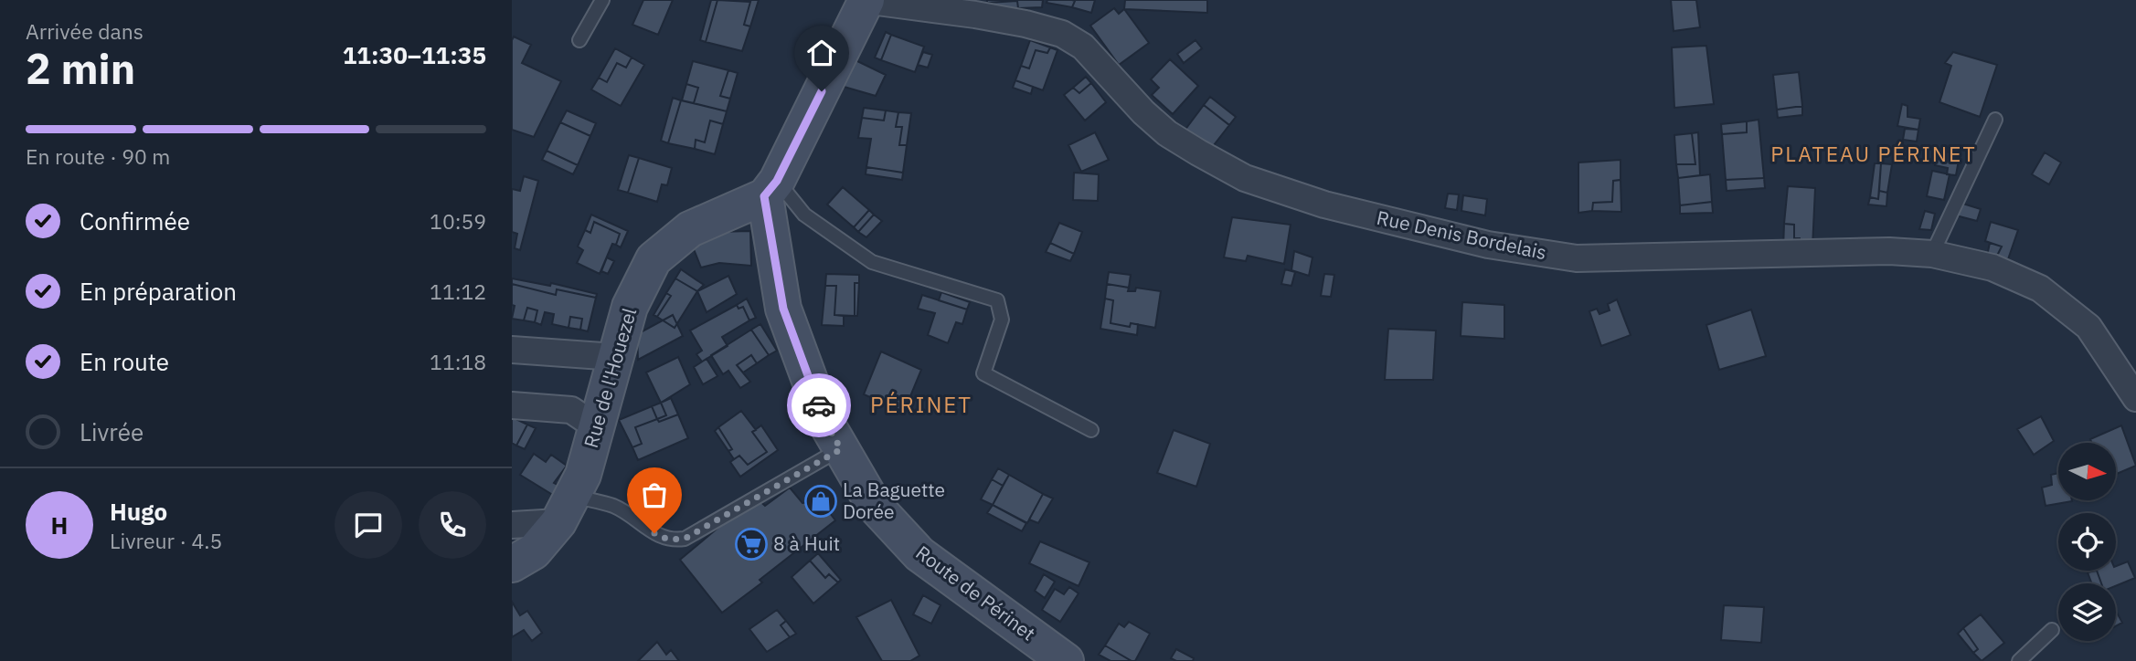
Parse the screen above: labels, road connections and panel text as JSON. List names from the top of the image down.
{
  "streets": {
    "main road": ["Rue de l'Houezel", "Route de Périnet"],
    "street": ["Rue Denis Bordelais"]
  },
  "crossings": [
    ["Rue de l'Houezel", "Route de Périnet"]
  ],
  "districts": ["PLATEAU PÉRINET", "PÉRINET"],
  "places": {
    "shop": ["La Baguette Dorée"],
    "supermarket": ["8 à Huit"]
  },
  "north": "right",
  "page": {
    "heading": ["2 min", "Arrivée dans", "11:30–11:35"],
    "panel": ["Hugo", "Livreur · 4.5"],
    "bar": "En route · 90 m",
    "list": [
      ["Confirmée", "10:59"],
      ["En préparation", "11:12"],
      ["En route", "11:18"],
      "Livrée"
    ],
    "round": "H"
  }
}
